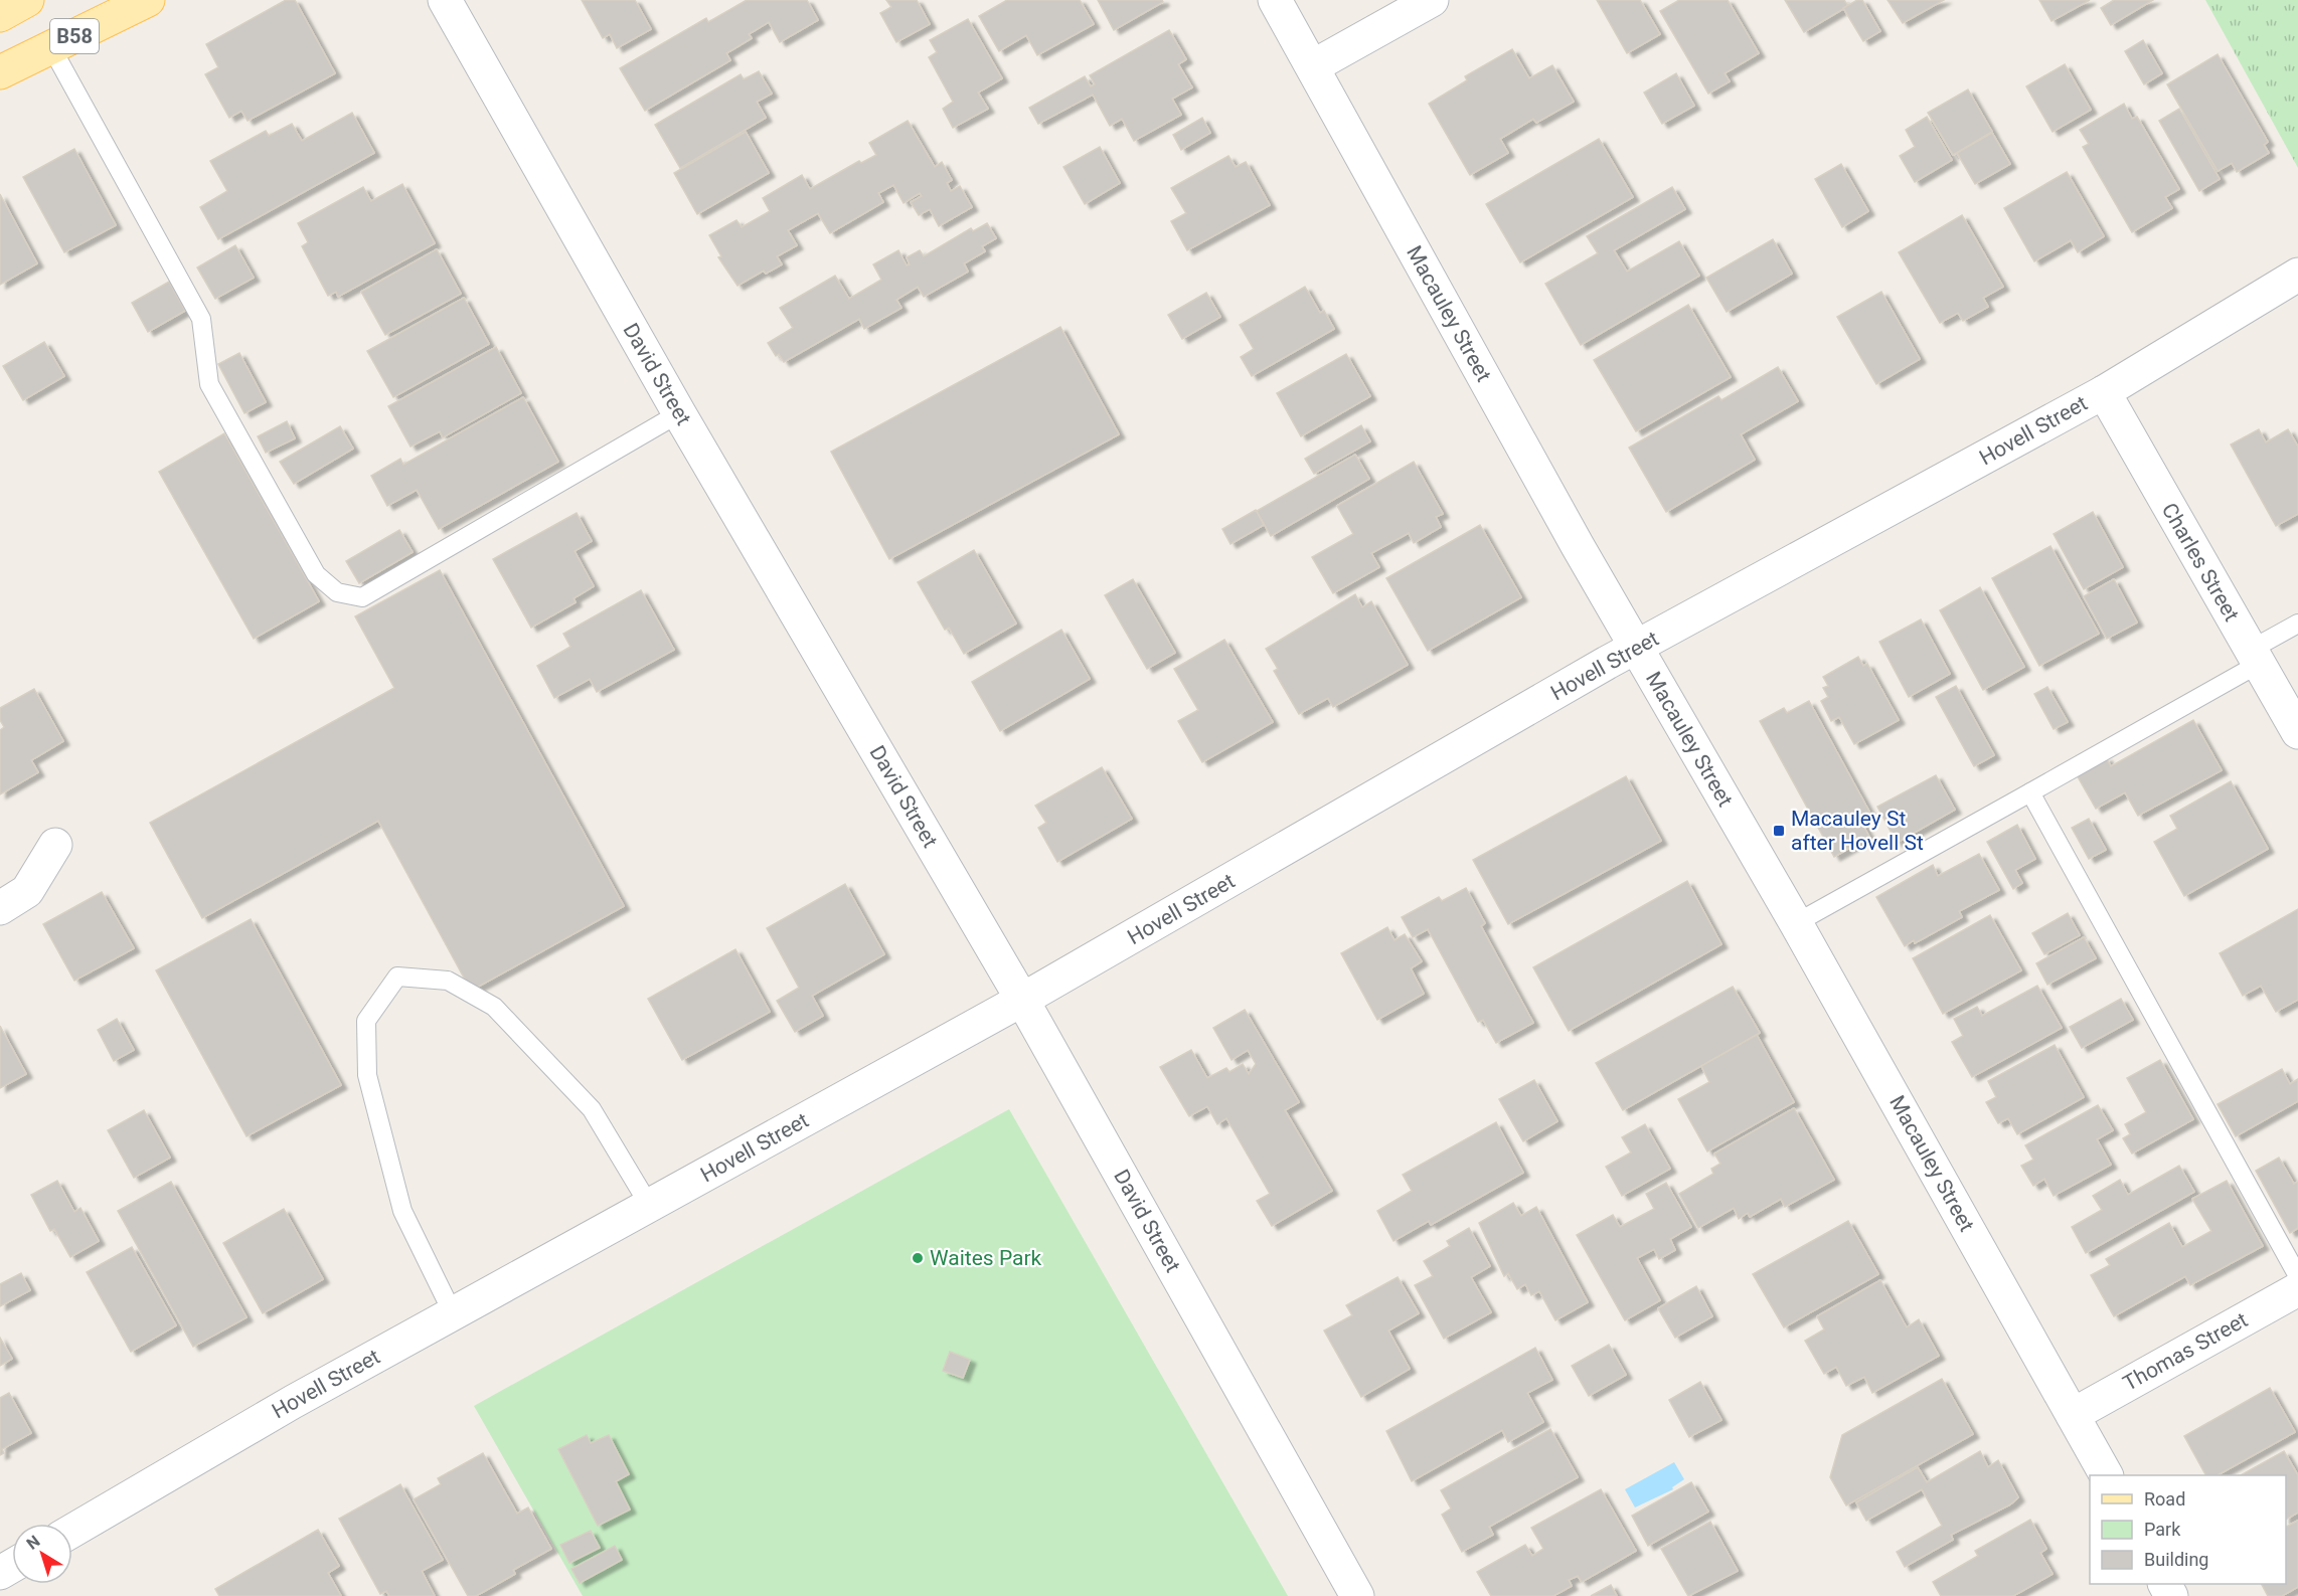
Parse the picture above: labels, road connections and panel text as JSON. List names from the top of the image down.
{
  "streets": {
    "main road": ["B58"],
    "street": [
      "Macauley Street",
      "David Street",
      "Hovell Street",
      "Charles Street",
      "Thomas Street"
    ]
  },
  "crossings": [
    ["Macauley Street", "Hovell Street"],
    ["Macauley Street", "Thomas Street"],
    ["David Street", "Hovell Street"],
    ["Hovell Street", "Charles Street"]
  ],
  "places": {
    "transit": ["Macauley St after Hovell St"],
    "other": ["Waites Park"]
  },
  "legend": ["Road", "Park", "Building"],
  "north": "top left"
}
